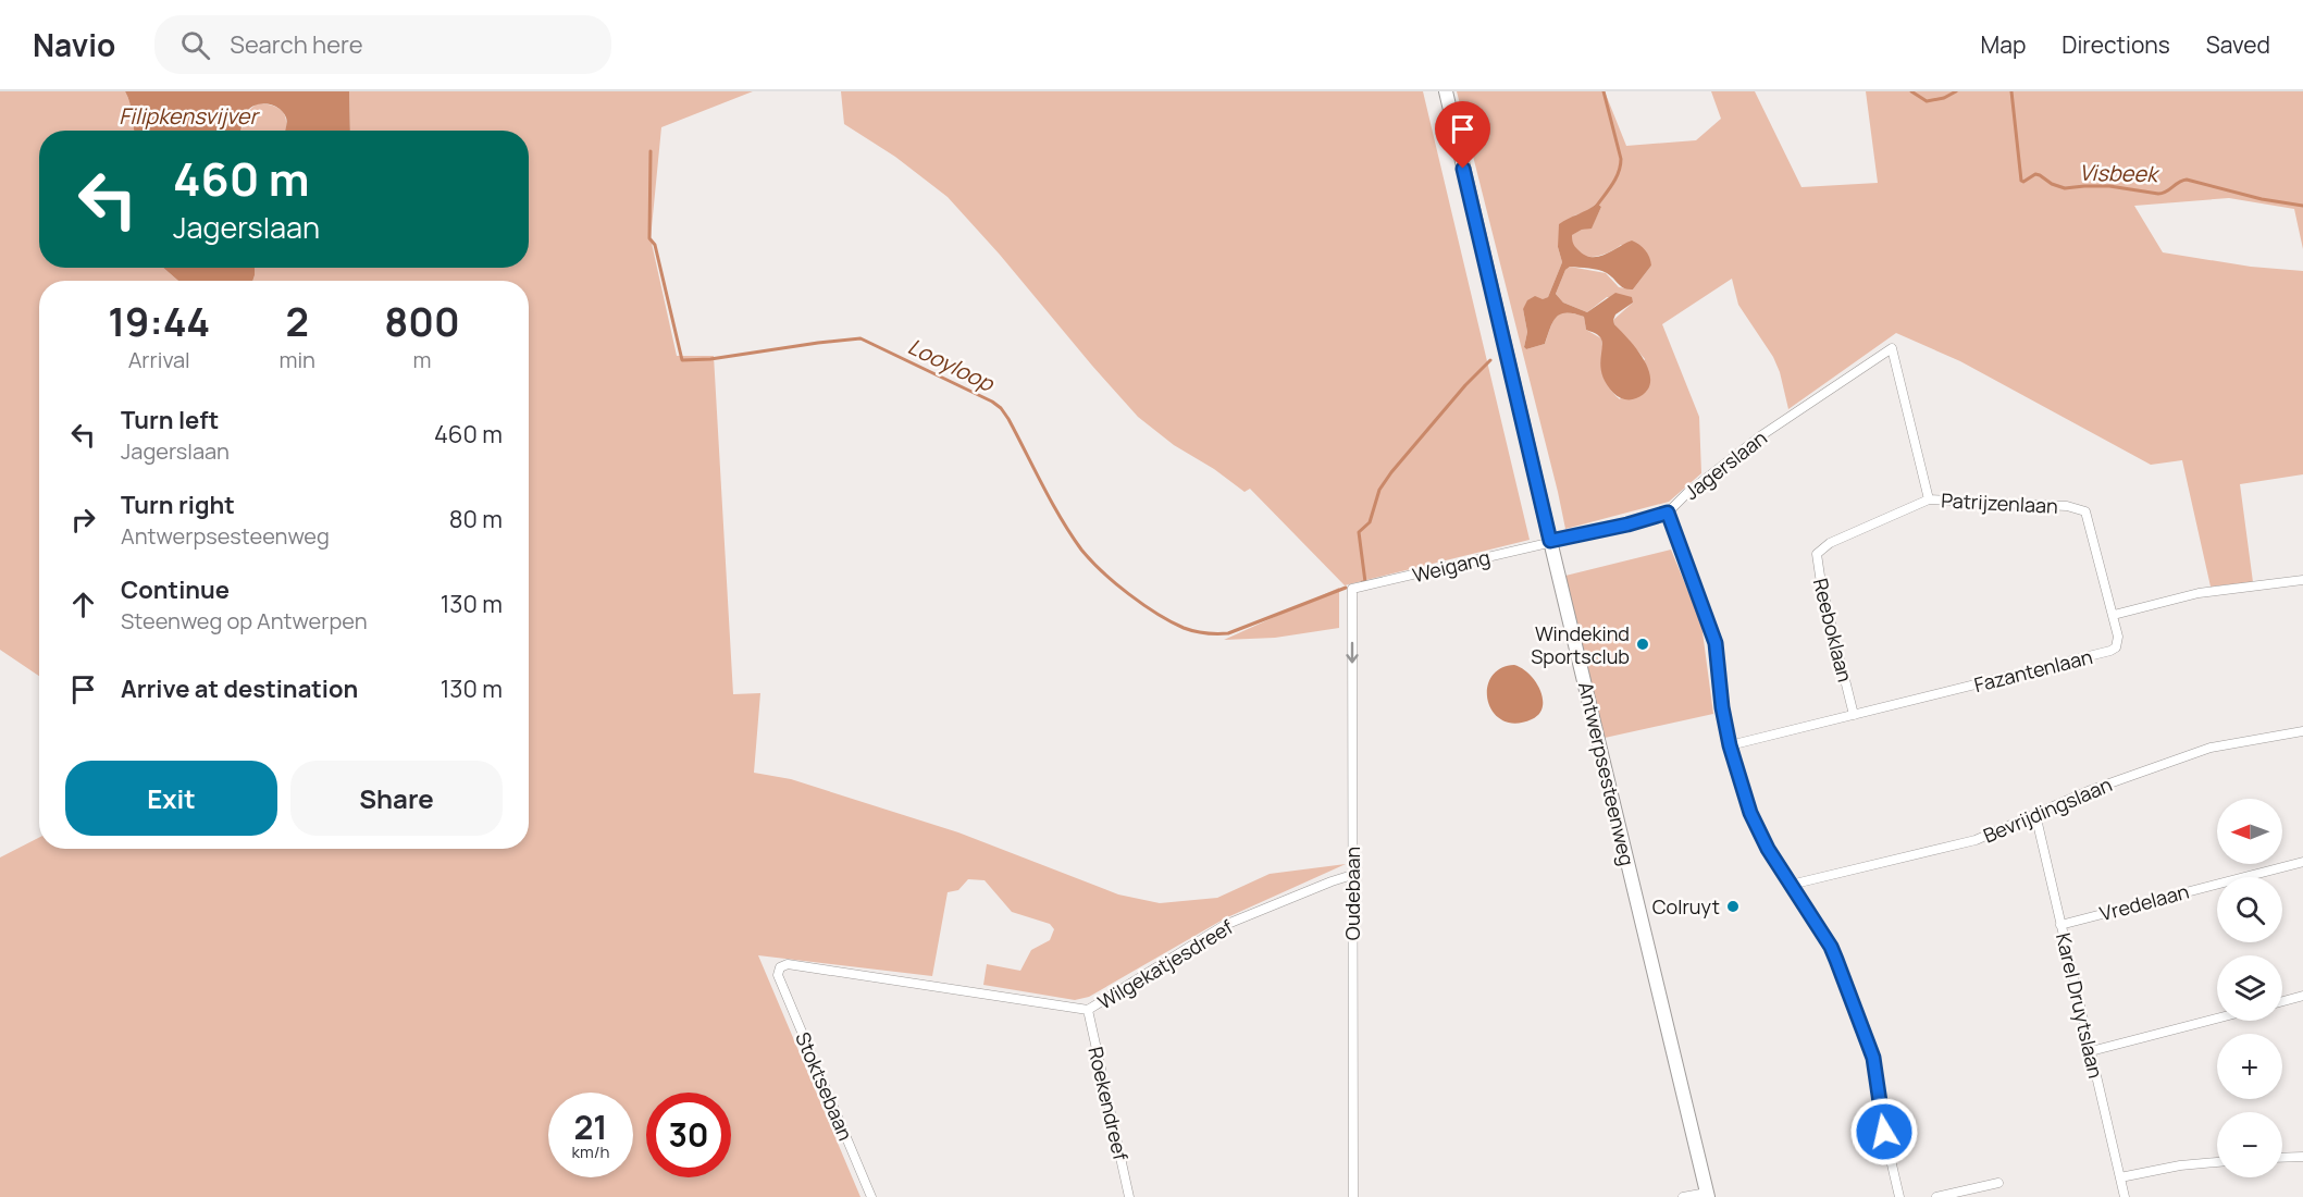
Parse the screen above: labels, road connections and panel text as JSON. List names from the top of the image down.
{
  "streets": {
    "main road": ["Antwerpsesteenweg"],
    "street": [
      "Jagerslaan",
      "Patrijzenlaan",
      "Weigang",
      "Reeboklaan",
      "Fazantenlaan",
      "Bevrijdingslaan",
      "Oudebaan",
      "Vredelaan",
      "Wilgekatjesdreef",
      "Karel Druytslaan",
      "Stoktsebaan",
      "Roekendreef"
    ]
  },
  "crossings": [
    ["Jagerslaan", "Patrijzenlaan"],
    ["Jagerslaan", "Weigang"],
    ["Jagerslaan", "Antwerpsesteenweg"],
    ["Patrijzenlaan", "Reeboklaan"],
    ["Patrijzenlaan", "Fazantenlaan"],
    ["Weigang", "Antwerpsesteenweg"],
    ["Weigang", "Oudebaan"],
    ["Reeboklaan", "Fazantenlaan"],
    ["Bevrijdingslaan", "Karel Druytslaan"],
    ["Oudebaan", "Wilgekatjesdreef"],
    ["Vredelaan", "Karel Druytslaan"],
    ["Wilgekatjesdreef", "Stoktsebaan"],
    ["Wilgekatjesdreef", "Roekendreef"],
    ["Stoktsebaan", "Roekendreef"]
  ],
  "one_way": ["Oudebaan"],
  "water": ["Filipkensvijver", "Visbeek", "Looyloop"],
  "places": ["Windekind Sportsclub", "Colruyt"],
  "north": "left",
  "page": {
    "header": "Navio",
    "search": "Search here",
    "nav": ["Map", "Directions", "Saved"],
    "turn": ["460 m", "Jagerslaan"],
    "eta": [
      "19:44",
      "Arrival",
      "2",
      "min",
      "800",
      "m"
    ],
    "list": [
      {
        "name": "Turn left",
        "note": "Jagerslaan",
        "value": "460 m"
      },
      {
        "name": "Turn right",
        "note": "Antwerpsesteenweg",
        "value": "80 m"
      },
      {
        "name": "Continue",
        "note": "Steenweg op Antwerpen",
        "value": "130 m"
      },
      {
        "name": "Arrive at destination",
        "value": "130 m"
      }
    ],
    "buttons": ["Exit", "Share"],
    "map_buttons": ["+", "−"],
    "speed": "21 km/h",
    "limit": "30"
  }
}
